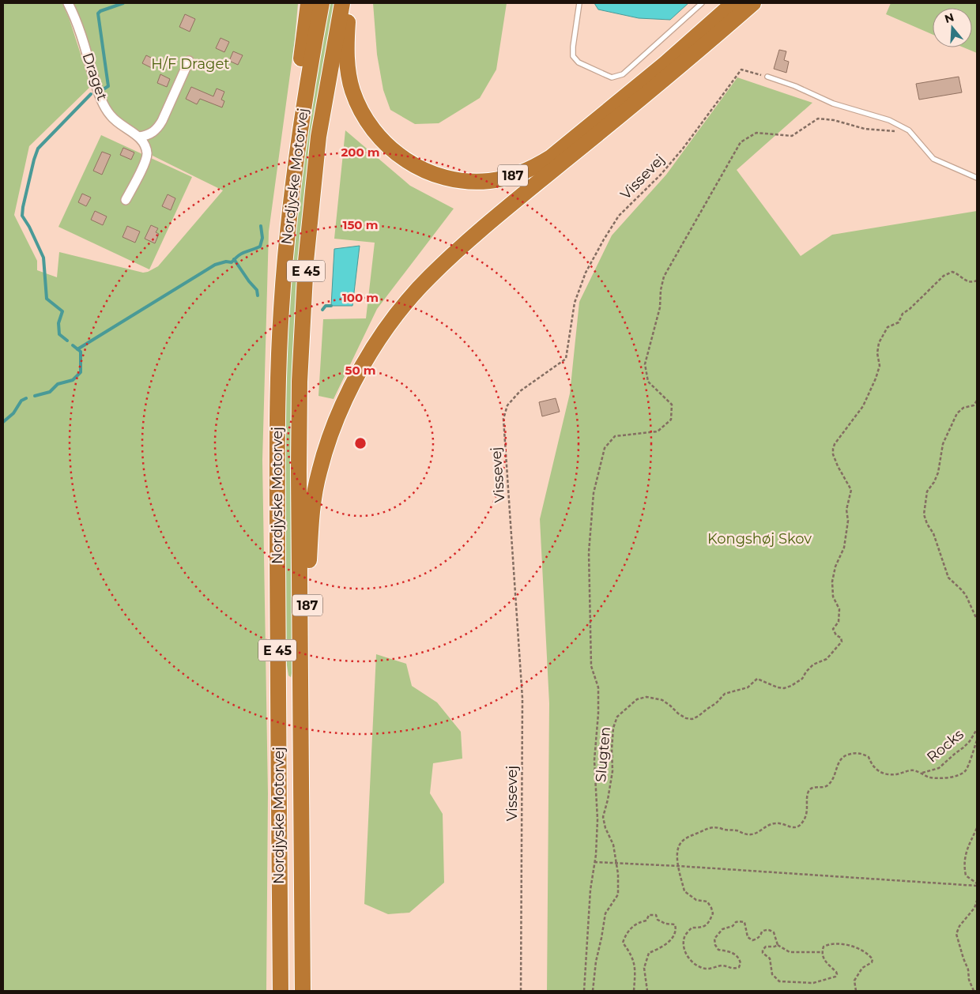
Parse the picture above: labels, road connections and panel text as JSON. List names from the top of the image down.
{
  "streets": {
    "highway": ["187", "Nordjyske Motorvej", "E 45"],
    "street": ["Draget"],
    "path": ["Vissevej", "Rocks", "Slugten"]
  },
  "crossings": [
    ["187", "Nordjyske Motorvej"]
  ],
  "parks": ["H/F Draget", "Kongshøj Skov"],
  "north": "top",
  "rings": [
    "200 m",
    "150 m",
    "100 m",
    "50 m"
  ]
}
